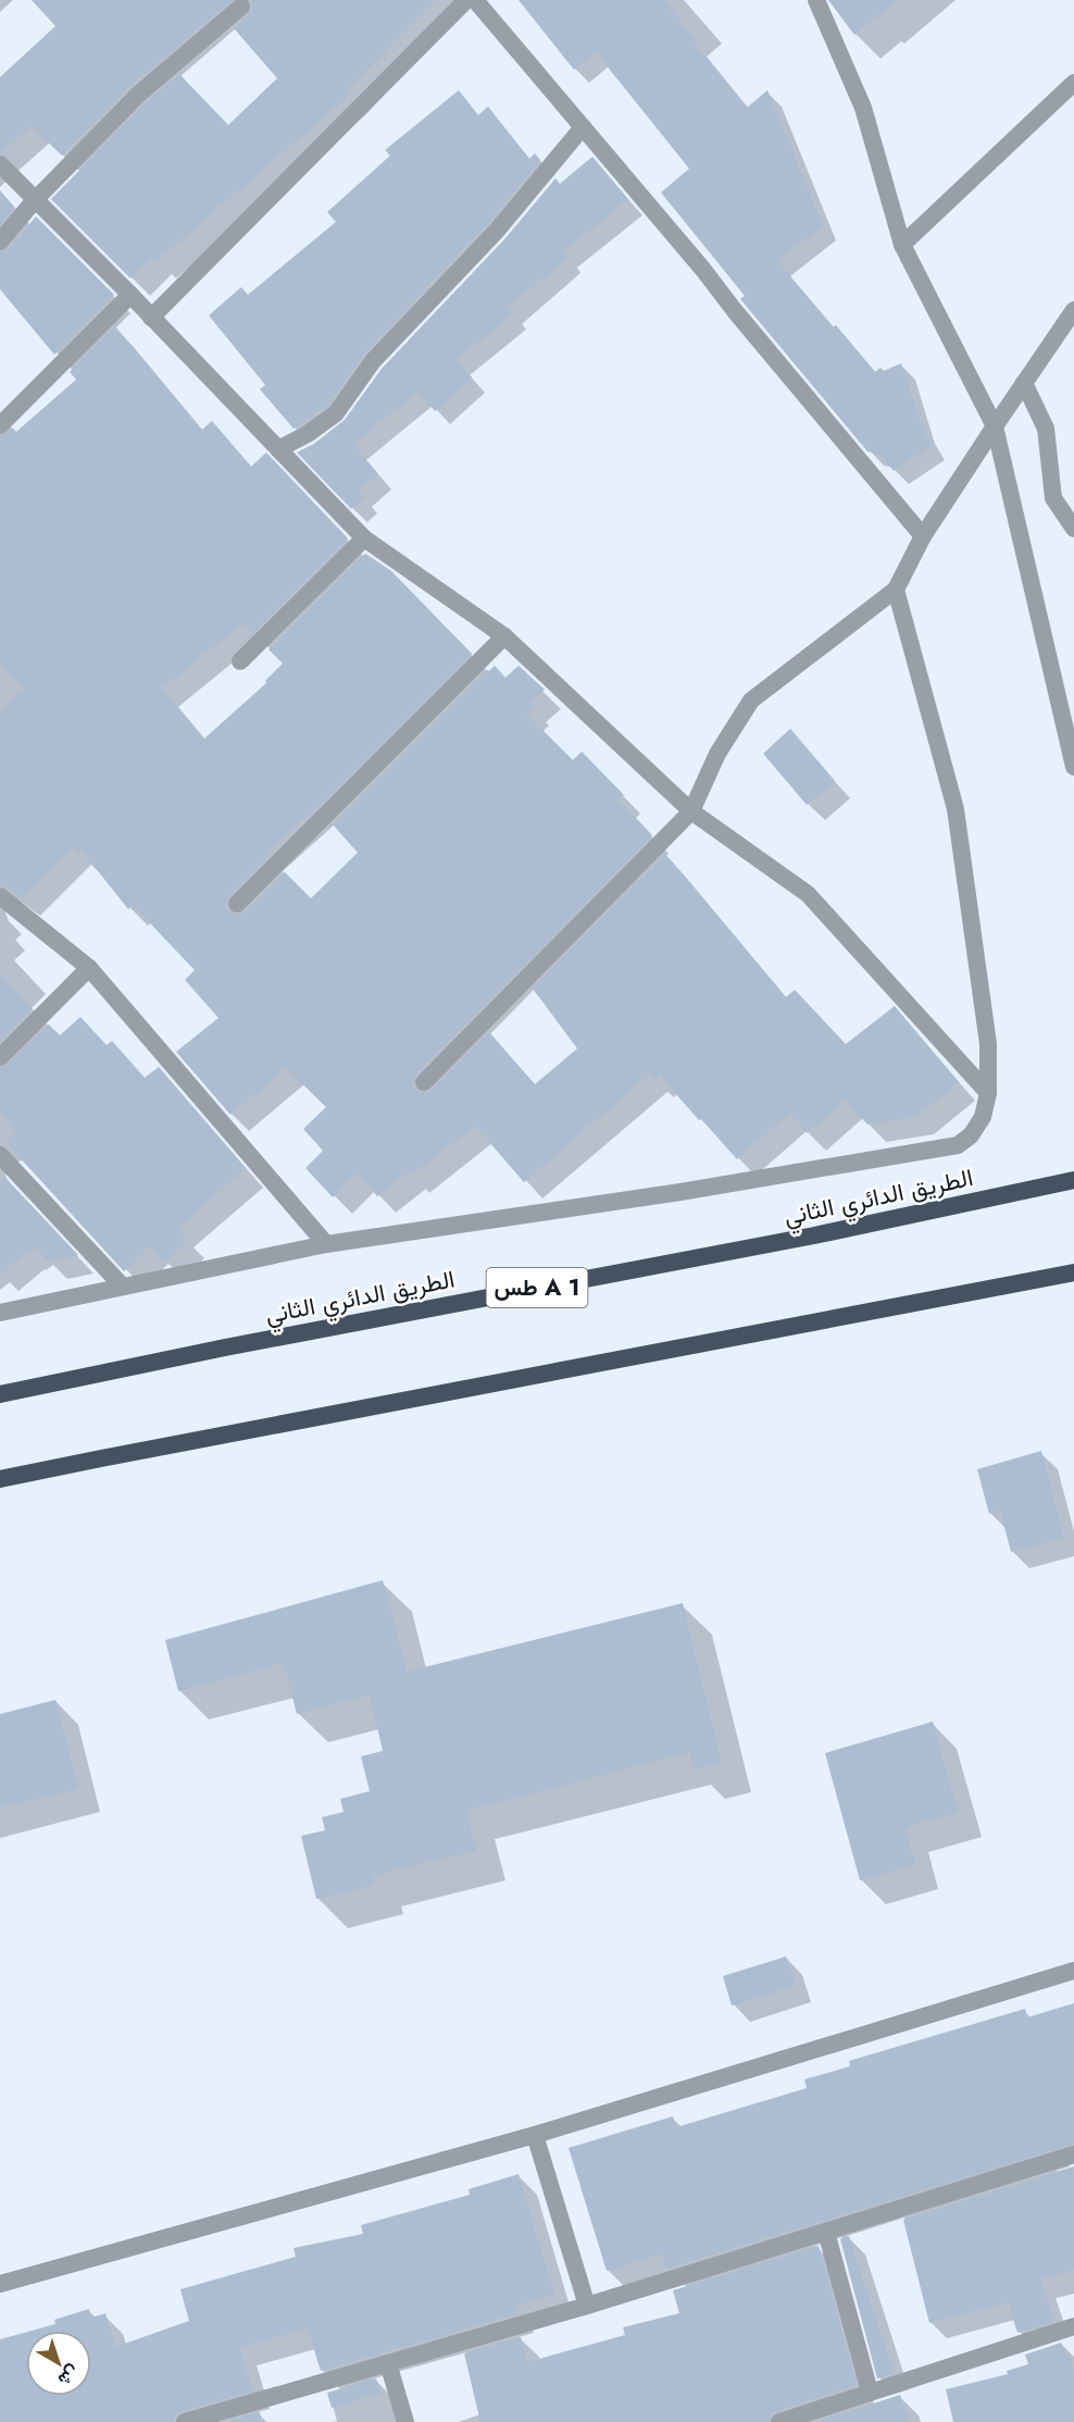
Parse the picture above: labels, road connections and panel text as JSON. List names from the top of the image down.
{
  "streets": {
    "highway": ["الطريق الدائري الثاني", "طس A 1"]
  },
  "north": "bottom right"
}
